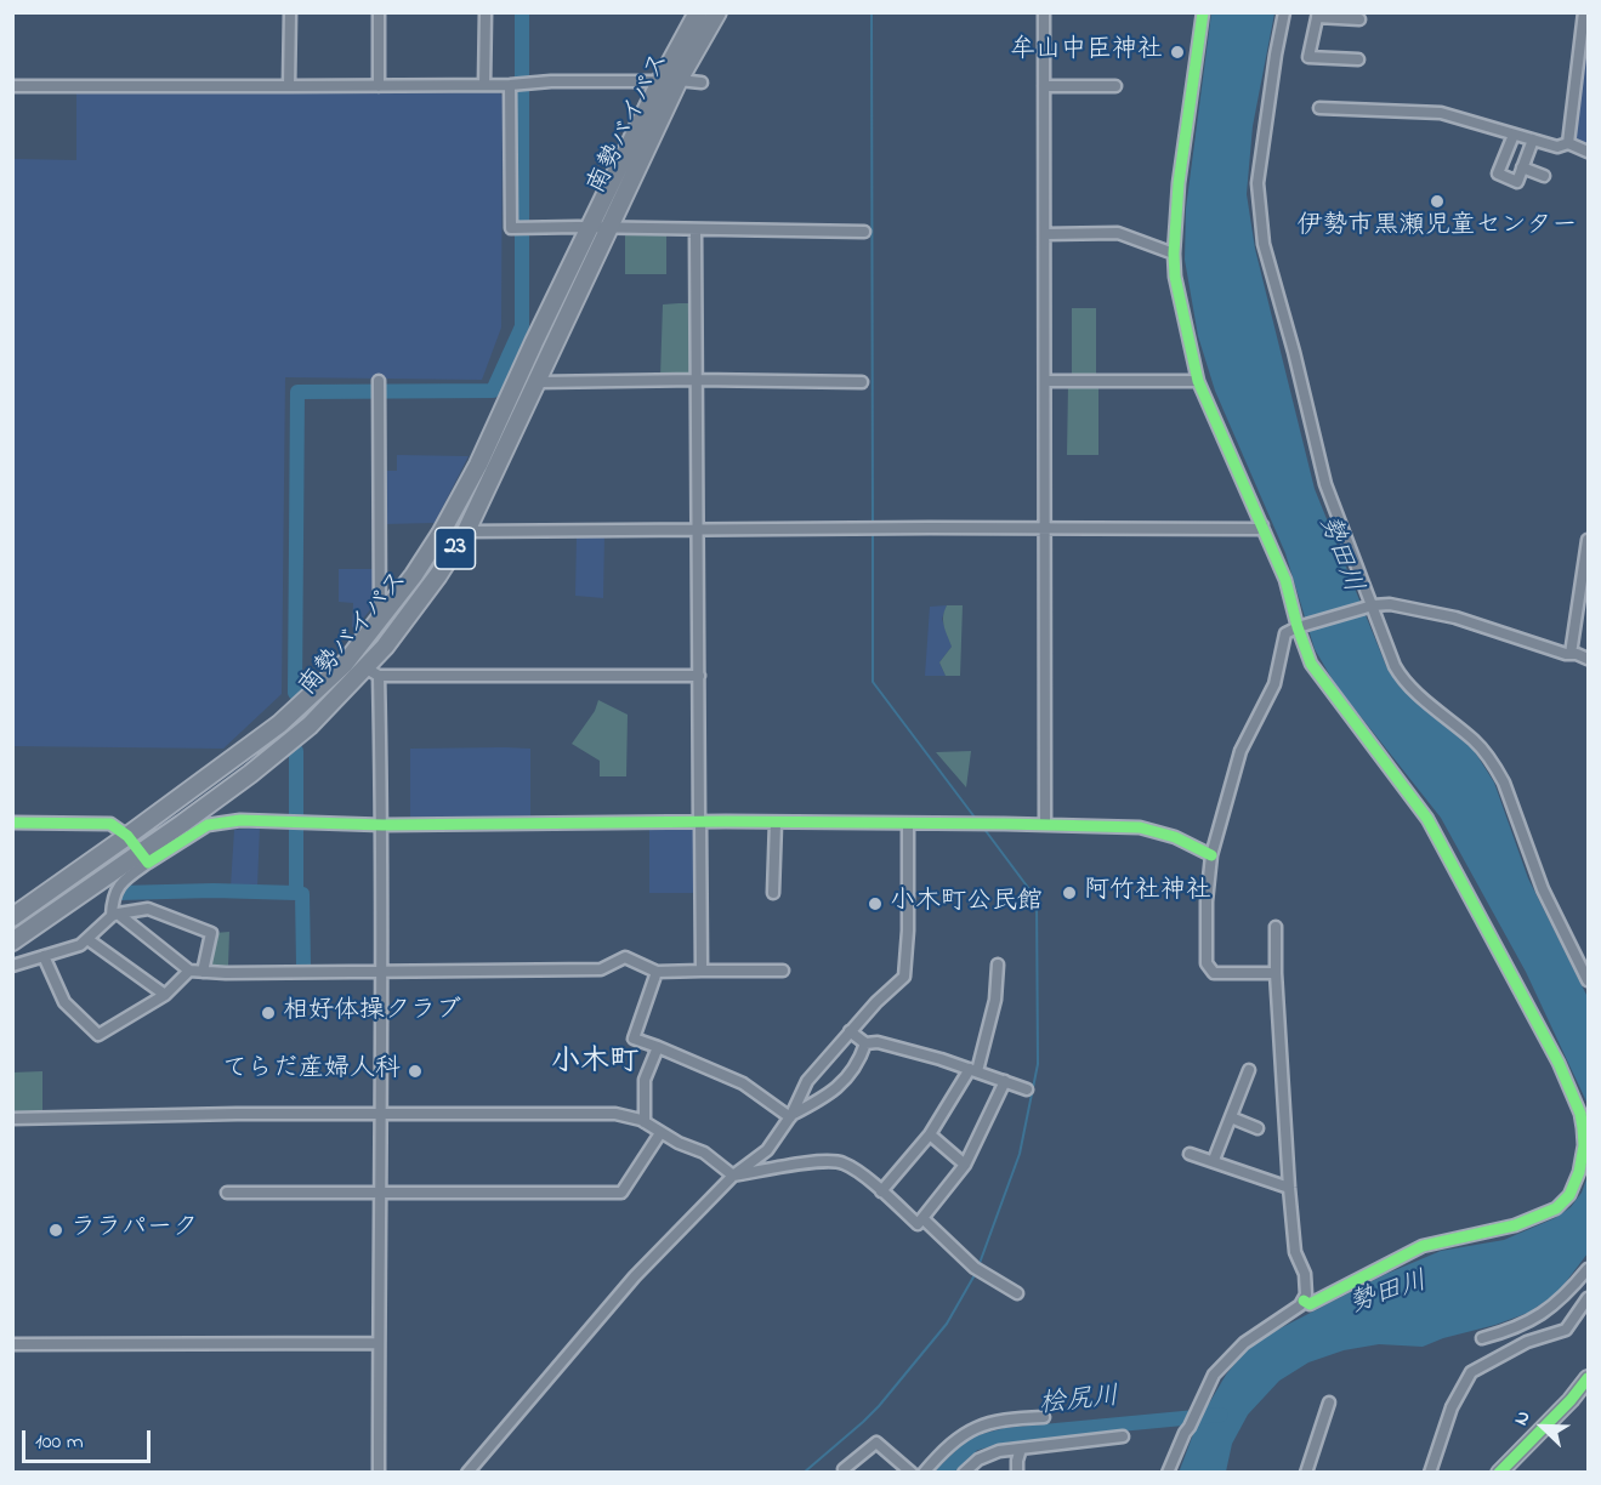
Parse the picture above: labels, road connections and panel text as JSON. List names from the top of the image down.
{
  "streets": {
    "highway": ["南勢バイパス", "23"]
  },
  "districts": ["小木町"],
  "water": ["勢田川", "桧尻川"],
  "places": [
    "牟山中臣神社",
    "伊勢市黒瀬児童センター",
    "阿竹社神社",
    "小木町公民館",
    "相好体操クラブ",
    "てらだ産婦人科",
    "ララパーク"
  ],
  "scale_bar": "100 m",
  "north": "top left"
}
